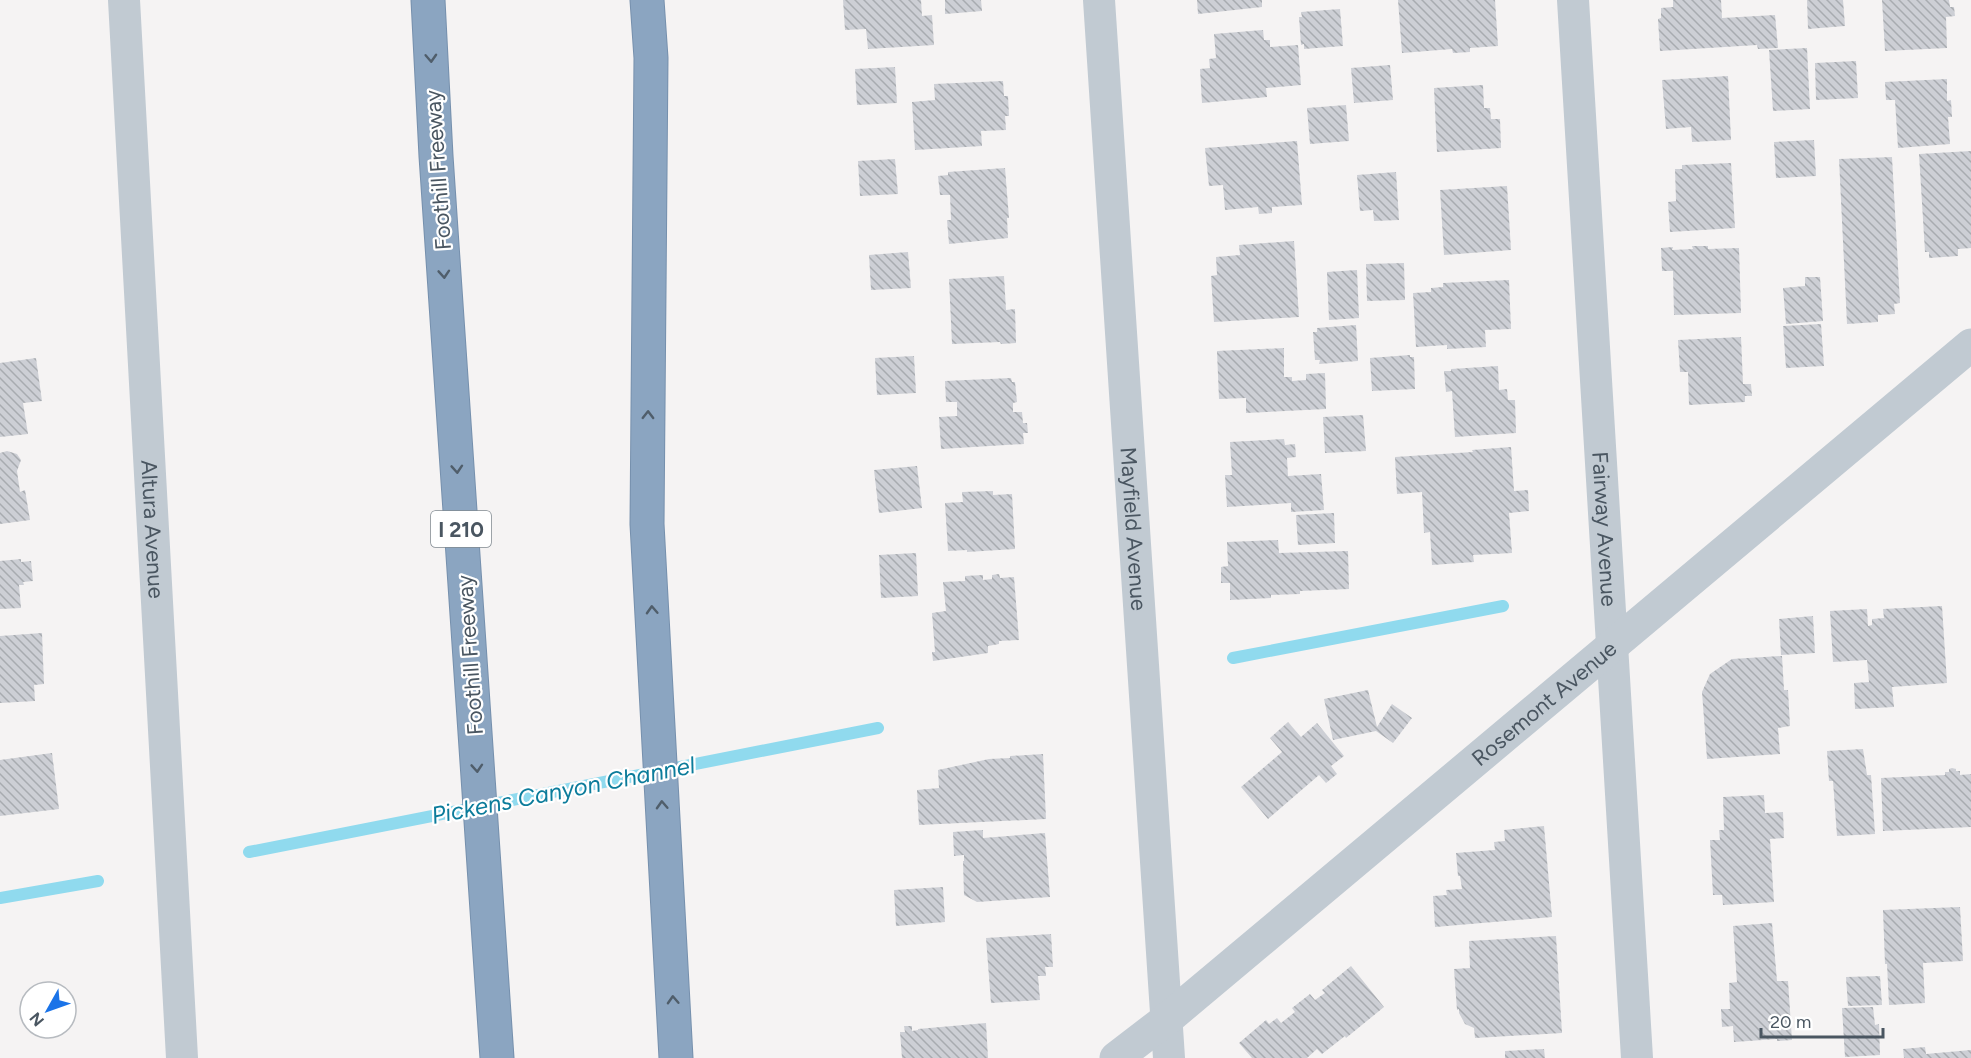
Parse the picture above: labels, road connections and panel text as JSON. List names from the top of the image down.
{
  "streets": {
    "highway": ["Foothill Freeway", "I 210"],
    "street": [
      "Altura Avenue",
      "Mayfield Avenue",
      "Fairway Avenue",
      "Rosemont Avenue"
    ]
  },
  "crossings": [
    ["Mayfield Avenue", "Rosemont Avenue"],
    ["Fairway Avenue", "Rosemont Avenue"]
  ],
  "water": ["Pickens Canyon Channel"],
  "scale_bar": "20 m",
  "north": "bottom left"
}
